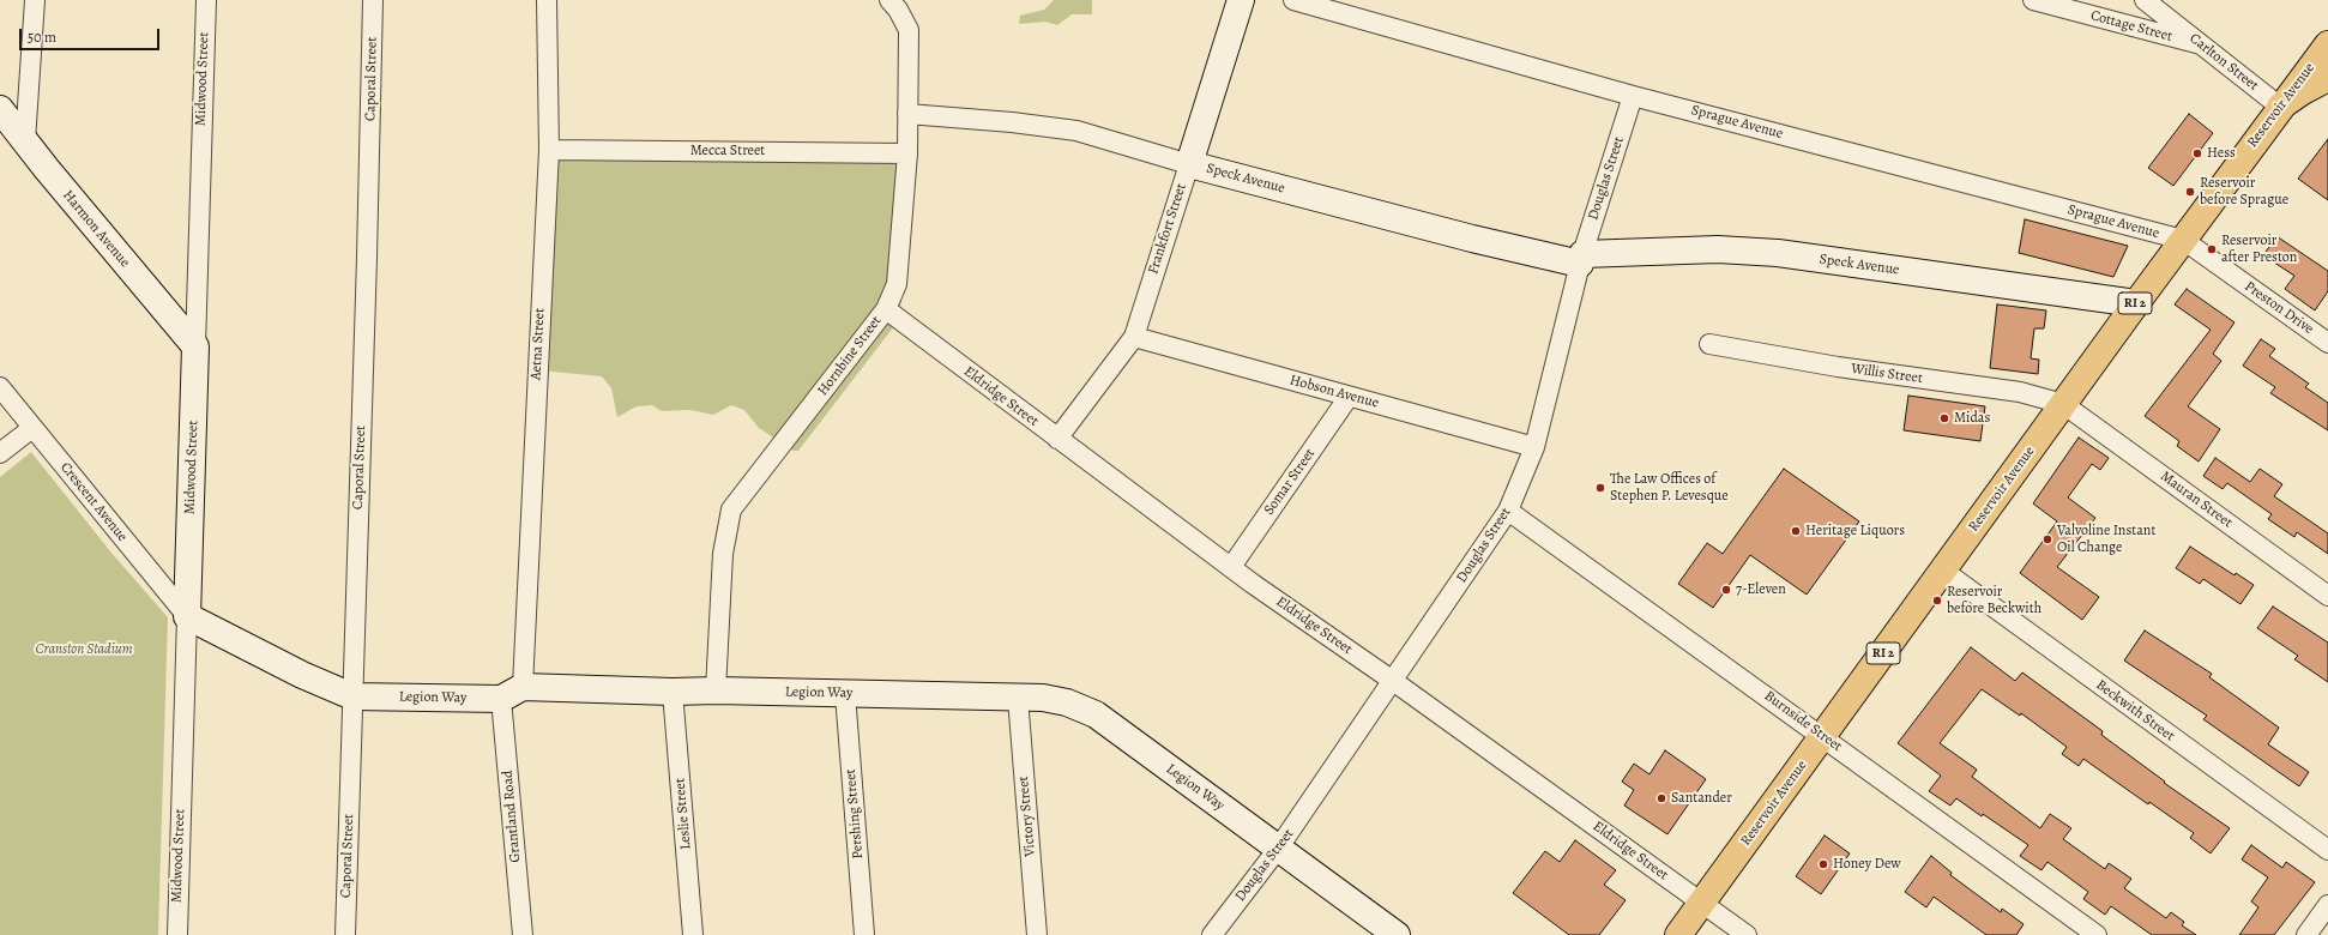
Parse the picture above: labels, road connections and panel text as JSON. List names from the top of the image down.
{
  "streets": {
    "main road": ["Reservoir Avenue", "RI 2"],
    "street": [
      "Cottage Street",
      "Carlton Street",
      "Midwood Street",
      "Caporal Street",
      "Sprague Avenue",
      "Mecca Street",
      "Speck Avenue",
      "Douglas Street",
      "Harmon Avenue",
      "Frankfort Street",
      "Preston Drive",
      "Aetna Street",
      "Hornbine Street",
      "Willis Street",
      "Hobson Avenue",
      "Eldridge Street",
      "Somar Street",
      "Mauran Street",
      "Crescent Avenue",
      "Legion Way",
      "Beckwith Street",
      "Burnside Street",
      "Leslie Street",
      "Pershing Street",
      "Grantland Road",
      "Victory Street"
    ]
  },
  "crossings": [
    ["Cottage Street", "Carlton Street"],
    ["Carlton Street", "Reservoir Avenue"],
    ["Midwood Street", "Harmon Avenue"],
    ["Midwood Street", "Crescent Avenue"],
    ["Midwood Street", "Legion Way"],
    ["Caporal Street", "Legion Way"],
    ["Reservoir Avenue", "Sprague Avenue"],
    ["Reservoir Avenue", "Speck Avenue"],
    ["Reservoir Avenue", "Preston Drive"],
    ["Reservoir Avenue", "Willis Street"],
    ["Reservoir Avenue", "Eldridge Street"],
    ["Reservoir Avenue", "Mauran Street"],
    ["Reservoir Avenue", "Beckwith Street"],
    ["Reservoir Avenue", "Burnside Street"],
    ["Sprague Avenue", "Douglas Street"],
    ["Sprague Avenue", "Preston Drive"],
    ["Mecca Street", "Aetna Street"],
    ["Mecca Street", "Hornbine Street"],
    ["Speck Avenue", "Douglas Street"],
    ["Speck Avenue", "Frankfort Street"],
    ["Speck Avenue", "Hornbine Street"],
    ["Douglas Street", "Hobson Avenue"],
    ["Douglas Street", "Eldridge Street"],
    ["Douglas Street", "Legion Way"],
    ["Douglas Street", "Burnside Street"],
    ["Frankfort Street", "Hobson Avenue"],
    ["Frankfort Street", "Eldridge Street"],
    ["Aetna Street", "Legion Way"],
    ["Aetna Street", "Grantland Road"],
    ["Hornbine Street", "Eldridge Street"],
    ["Hornbine Street", "Legion Way"],
    ["Willis Street", "Mauran Street"],
    ["Hobson Avenue", "Somar Street"],
    ["Eldridge Street", "Somar Street"],
    ["Crescent Avenue", "Legion Way"],
    ["Legion Way", "Leslie Street"],
    ["Legion Way", "Pershing Street"],
    ["Legion Way", "Grantland Road"],
    ["Legion Way", "Victory Street"]
  ],
  "parks": ["Cranston Stadium"],
  "places": [
    "Hess",
    "Reservoir before Sprague",
    "Reservoir after Preston",
    "Midas",
    "The Law Offices of Stephen P. Levesque",
    "Heritage Liquors",
    "Valvoline Instant Oil Change",
    "7-Eleven",
    "Reservoir before Beckwith",
    "Santander",
    "Honey Dew"
  ],
  "scale_bar": "50 m"
}
